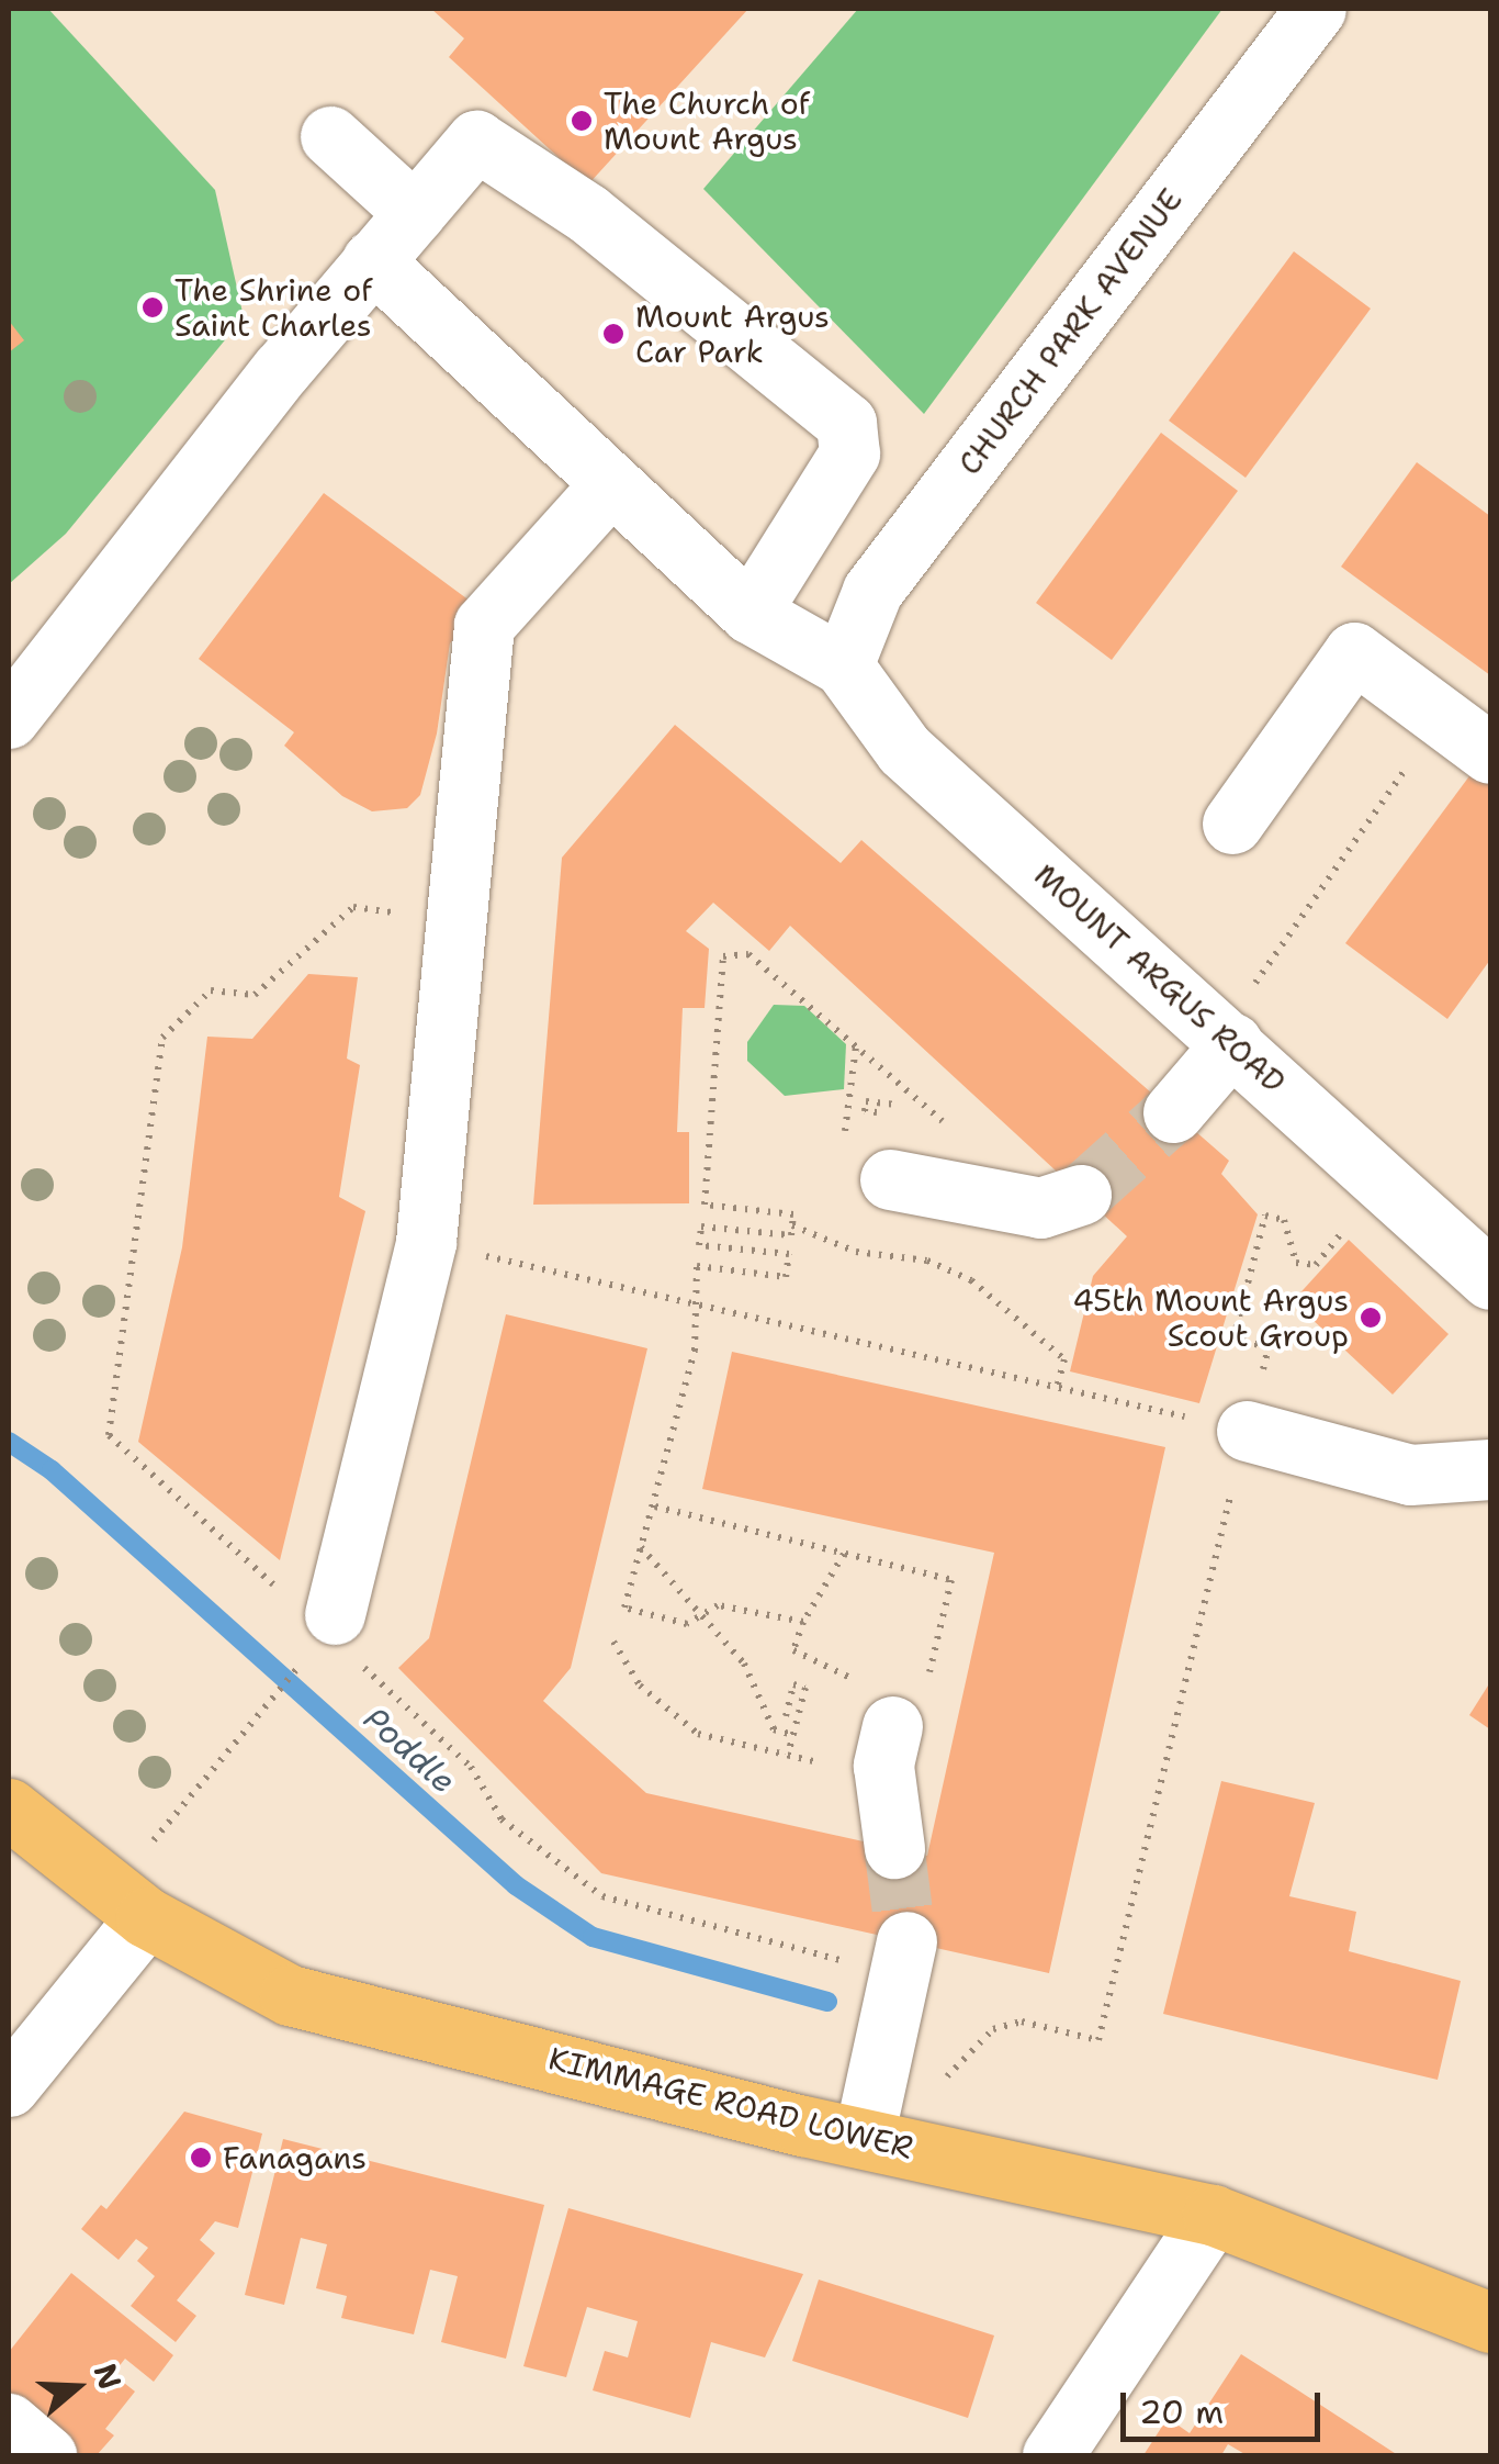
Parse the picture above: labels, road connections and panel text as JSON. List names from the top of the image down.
{
  "streets": {
    "main road": ["KIMMAGE ROAD LOWER"],
    "street": ["CHURCH PARK AVENUE", "MOUNT ARGUS ROAD"]
  },
  "crossings": [
    ["CHURCH PARK AVENUE", "MOUNT ARGUS ROAD"]
  ],
  "water": ["Poddle"],
  "places": [
    "The Church of Mount Argus",
    "The Shrine of Saint Charles",
    "Mount Argus Car Park",
    "45th Mount Argus Scout Group",
    "Fanagans"
  ],
  "scale_bar": "20 m",
  "north": "right"
}
